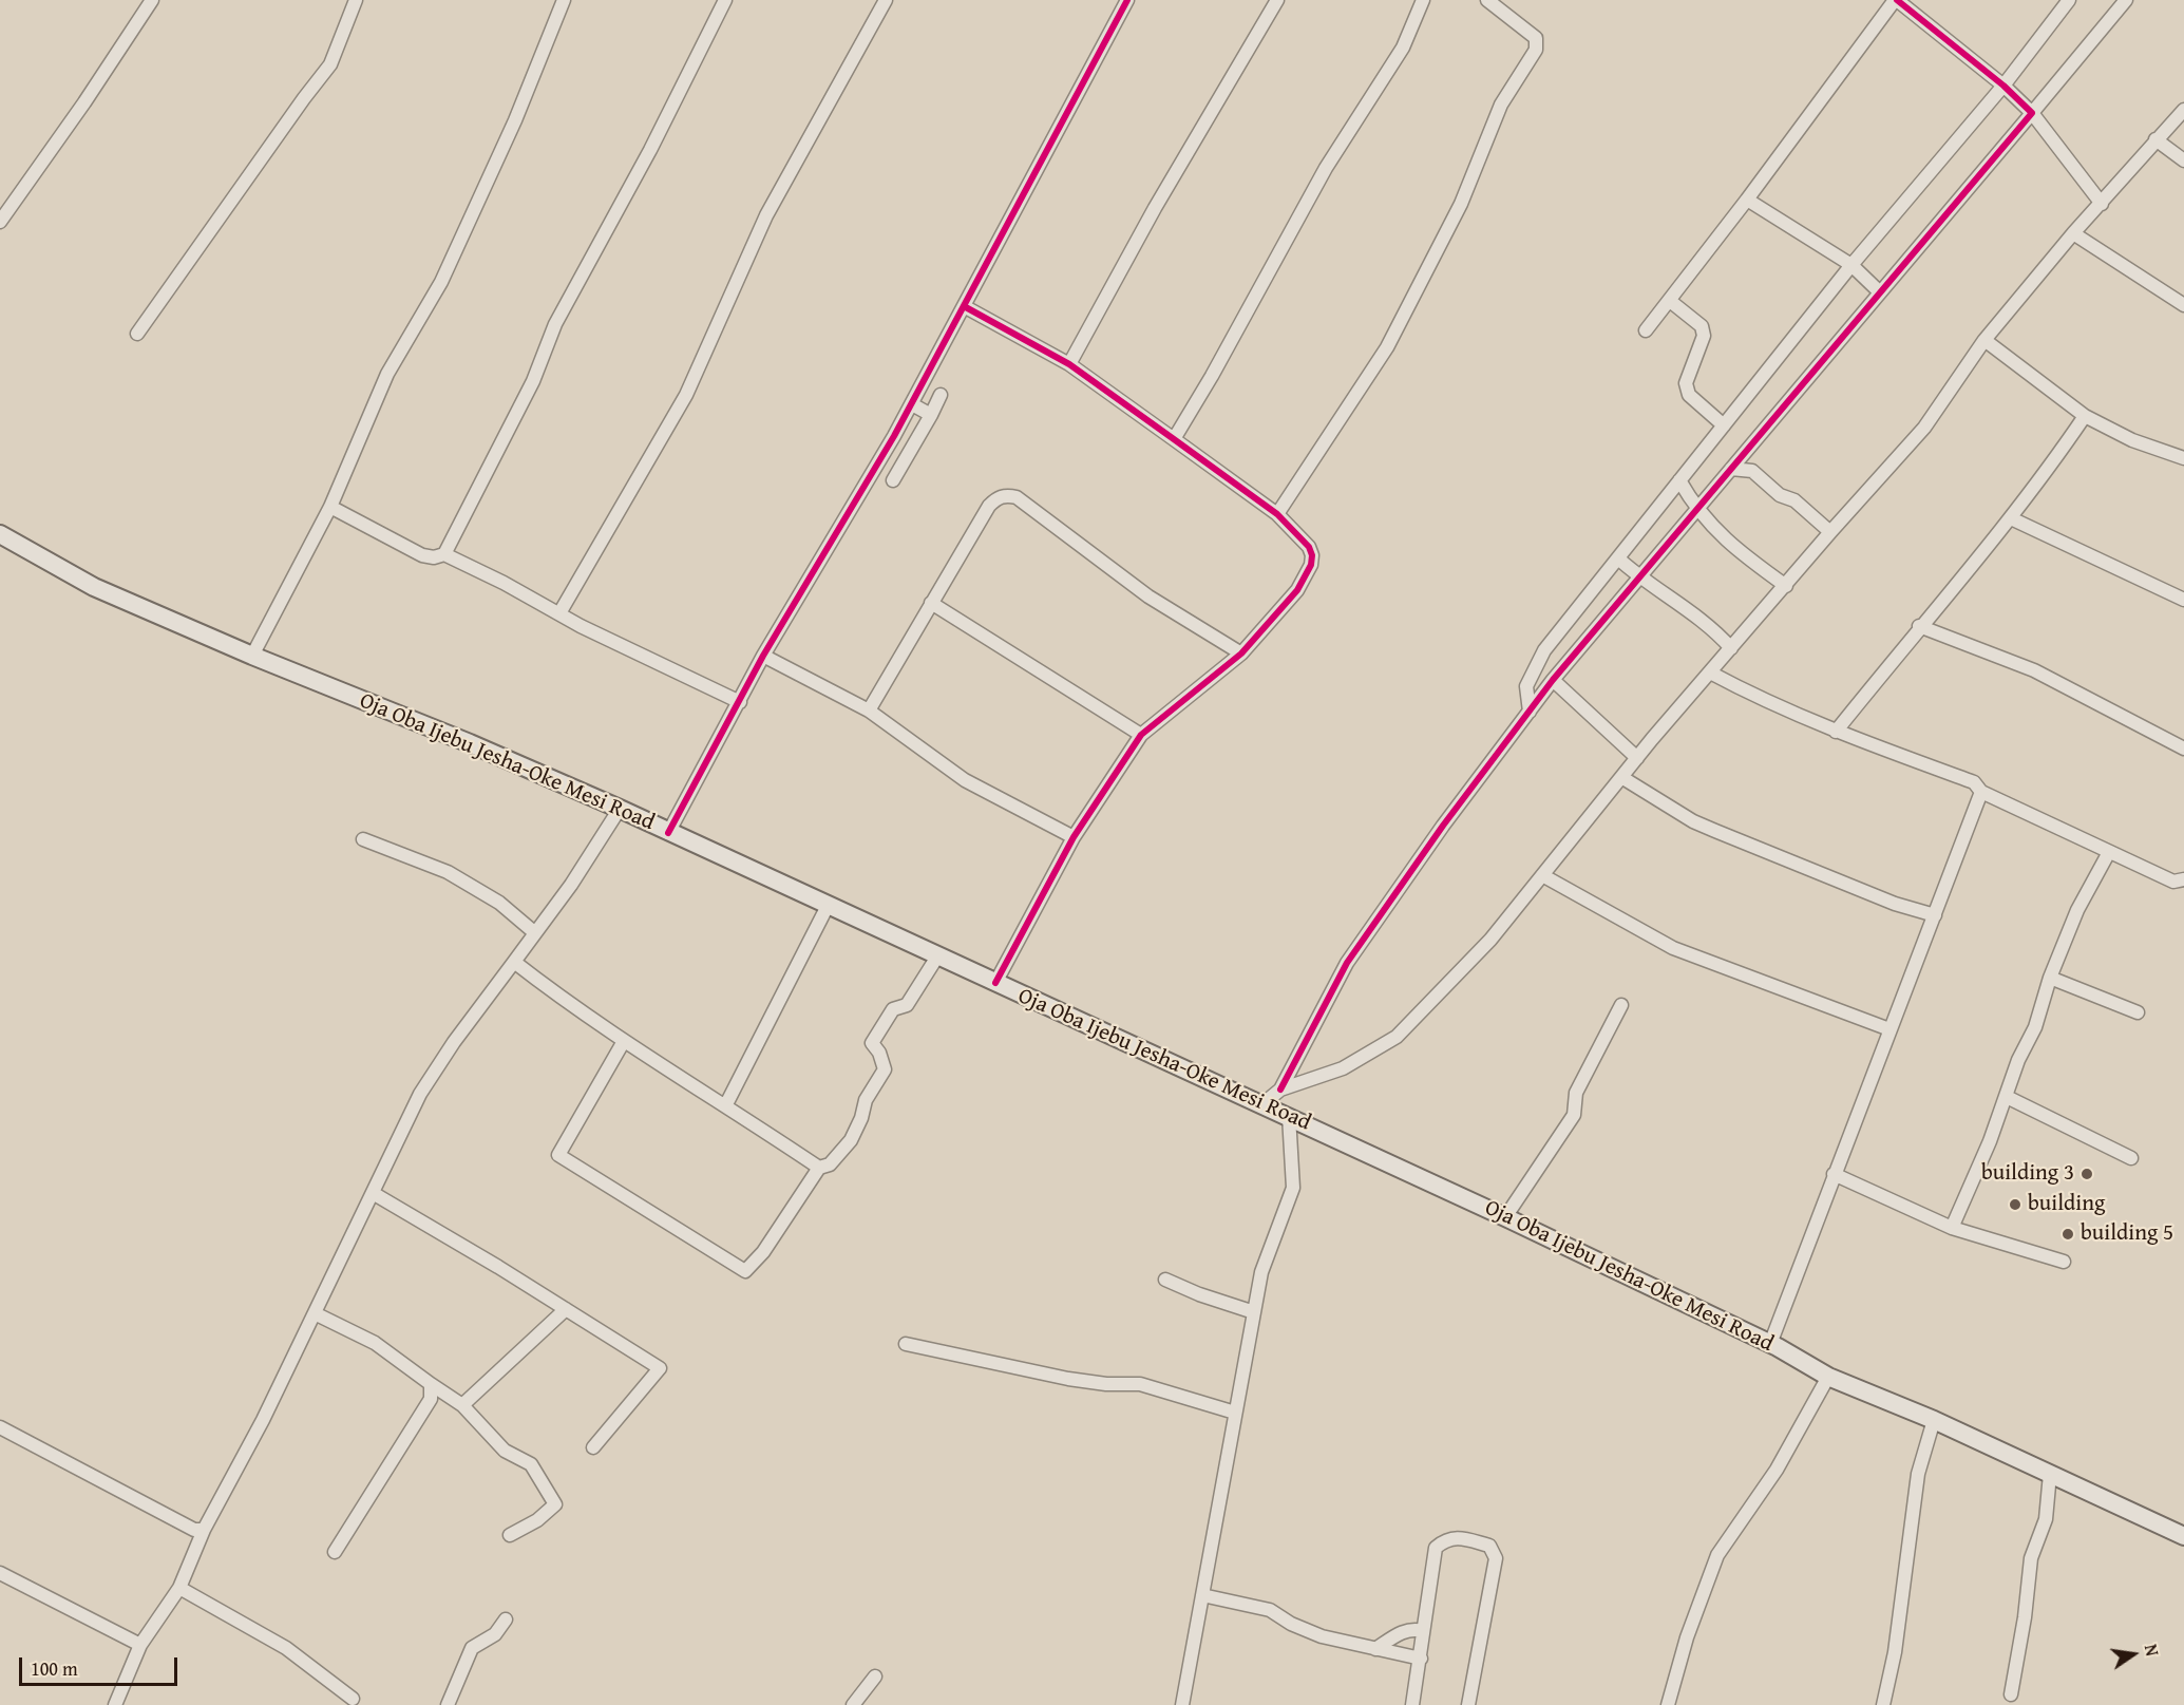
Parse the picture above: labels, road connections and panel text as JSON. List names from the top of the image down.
{
  "streets": {
    "main road": ["Oja Oba Ijebu Jesha-Oke Mesi Road"]
  },
  "places": ["building 3", "building", "building 5"],
  "scale_bar": "100 m",
  "north": "right"
}
